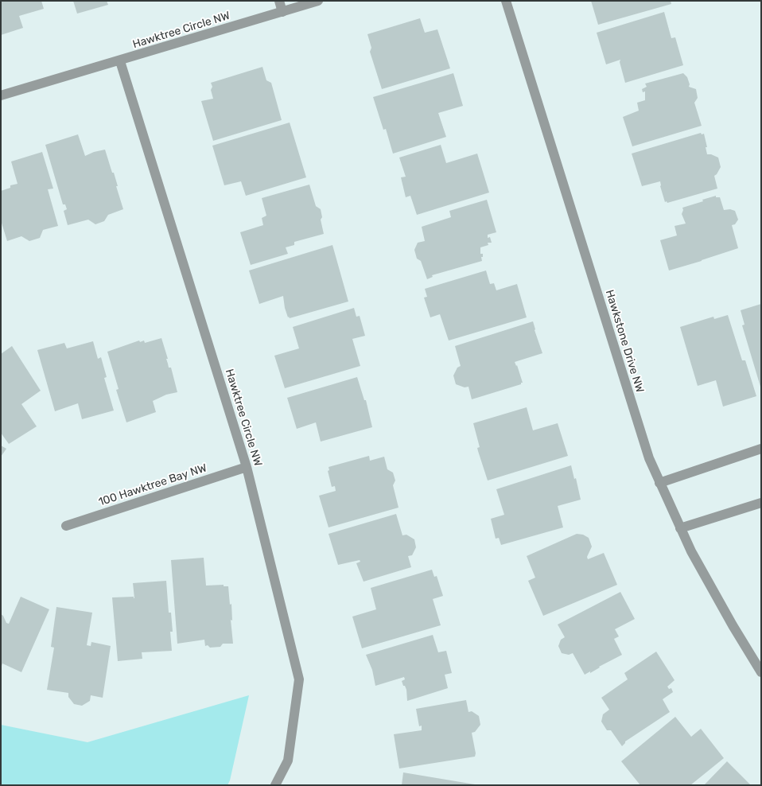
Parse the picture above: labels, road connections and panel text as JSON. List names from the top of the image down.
{
  "streets": {
    "street": ["Hawktree Circle NW", "Hawkstone Drive NW", "100 Hawktree Bay NW"]
  },
  "crossings": [
    ["Hawktree Circle NW", "100 Hawktree Bay NW"]
  ]
}
